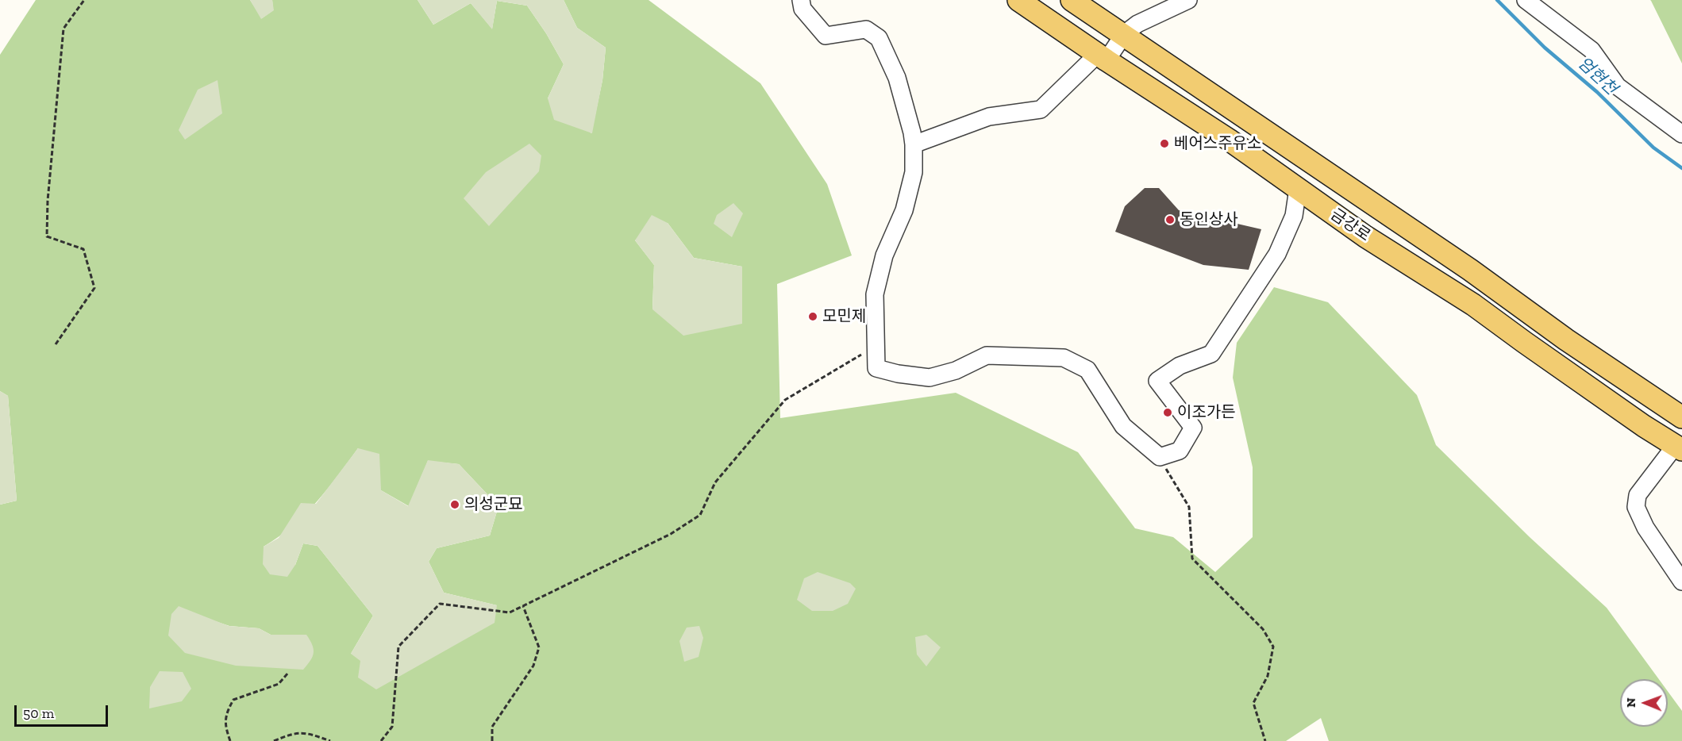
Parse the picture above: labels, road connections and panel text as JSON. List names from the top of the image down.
{
  "streets": {
    "main road": ["금강로"]
  },
  "water": ["엄현천"],
  "places": [
    "베어스주유소",
    "동인상사",
    "모민제",
    "이조가든",
    "의성군묘"
  ],
  "scale_bar": "50 m",
  "north": "left"
}
